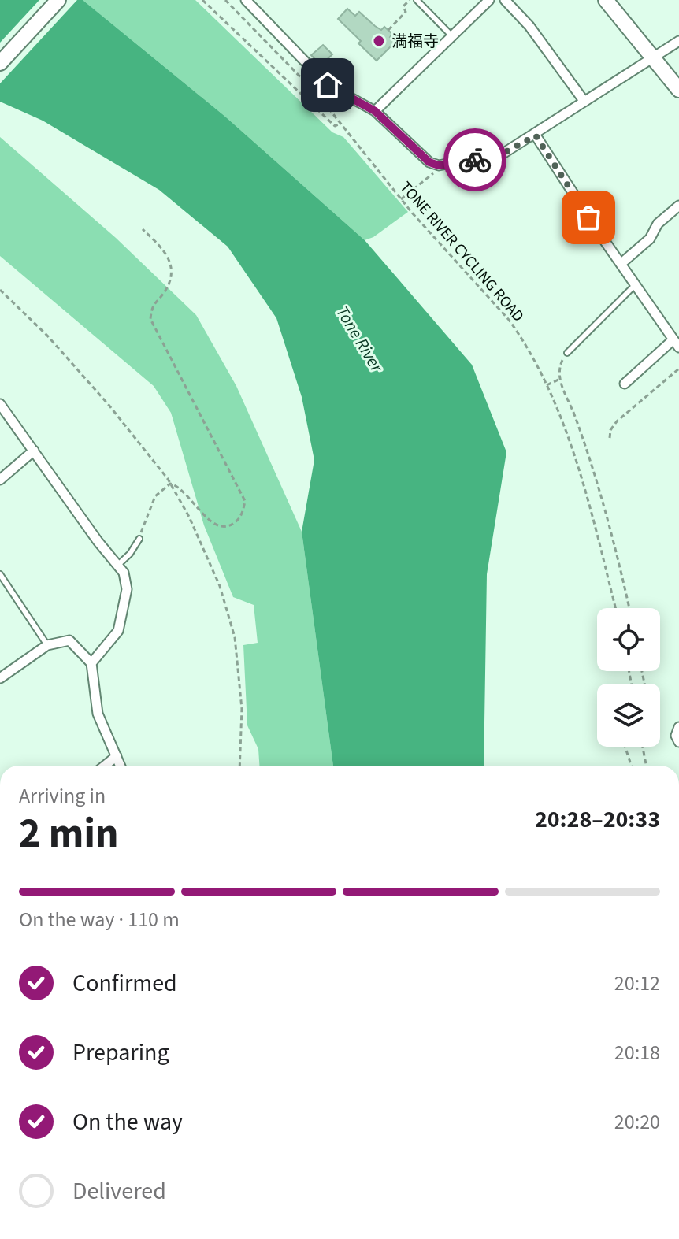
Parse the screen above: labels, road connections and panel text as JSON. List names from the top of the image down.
{
  "streets": {
    "path": ["TONE RIVER CYCLING ROAD"]
  },
  "water": ["Tone River"],
  "places": ["満福寺"],
  "page": {
    "heading": ["2 min", "Arriving in", "20:28–20:33"],
    "bar": "On the way · 110 m",
    "list": [
      ["Confirmed", "20:12"],
      ["Preparing", "20:18"],
      ["On the way", "20:20"],
      "Delivered"
    ]
  }
}
